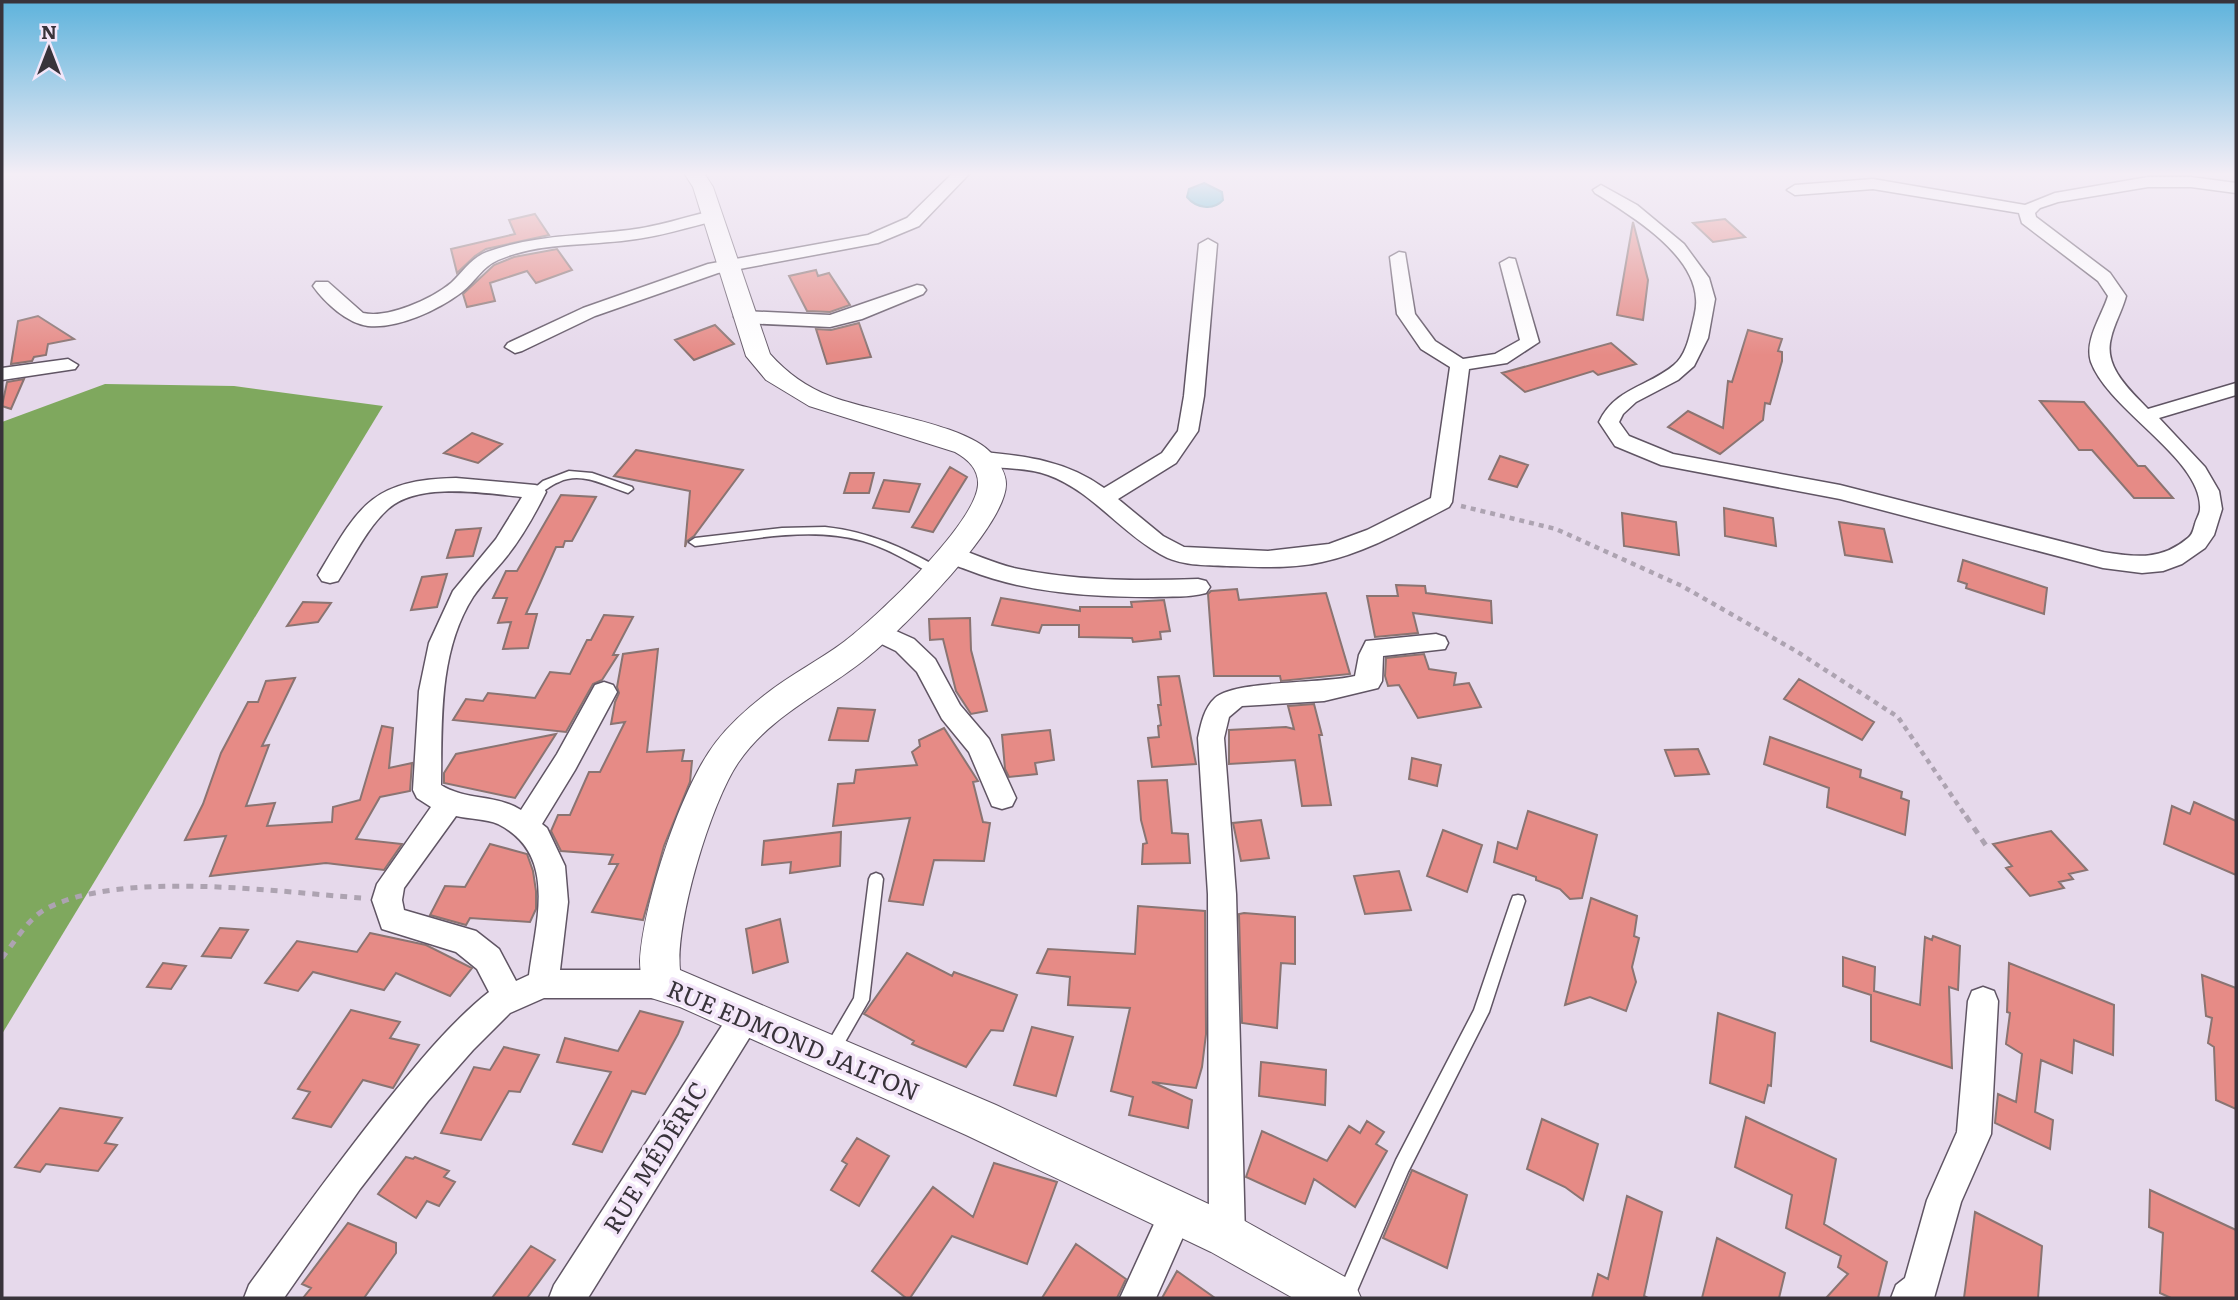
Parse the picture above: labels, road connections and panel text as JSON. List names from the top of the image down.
{
  "streets": {
    "street": ["RUE EDMOND JALTON", "RUE MÉDÉRIC"]
  },
  "crossings": [
    ["RUE EDMOND JALTON", "RUE MÉDÉRIC"]
  ],
  "north": "top"
}
